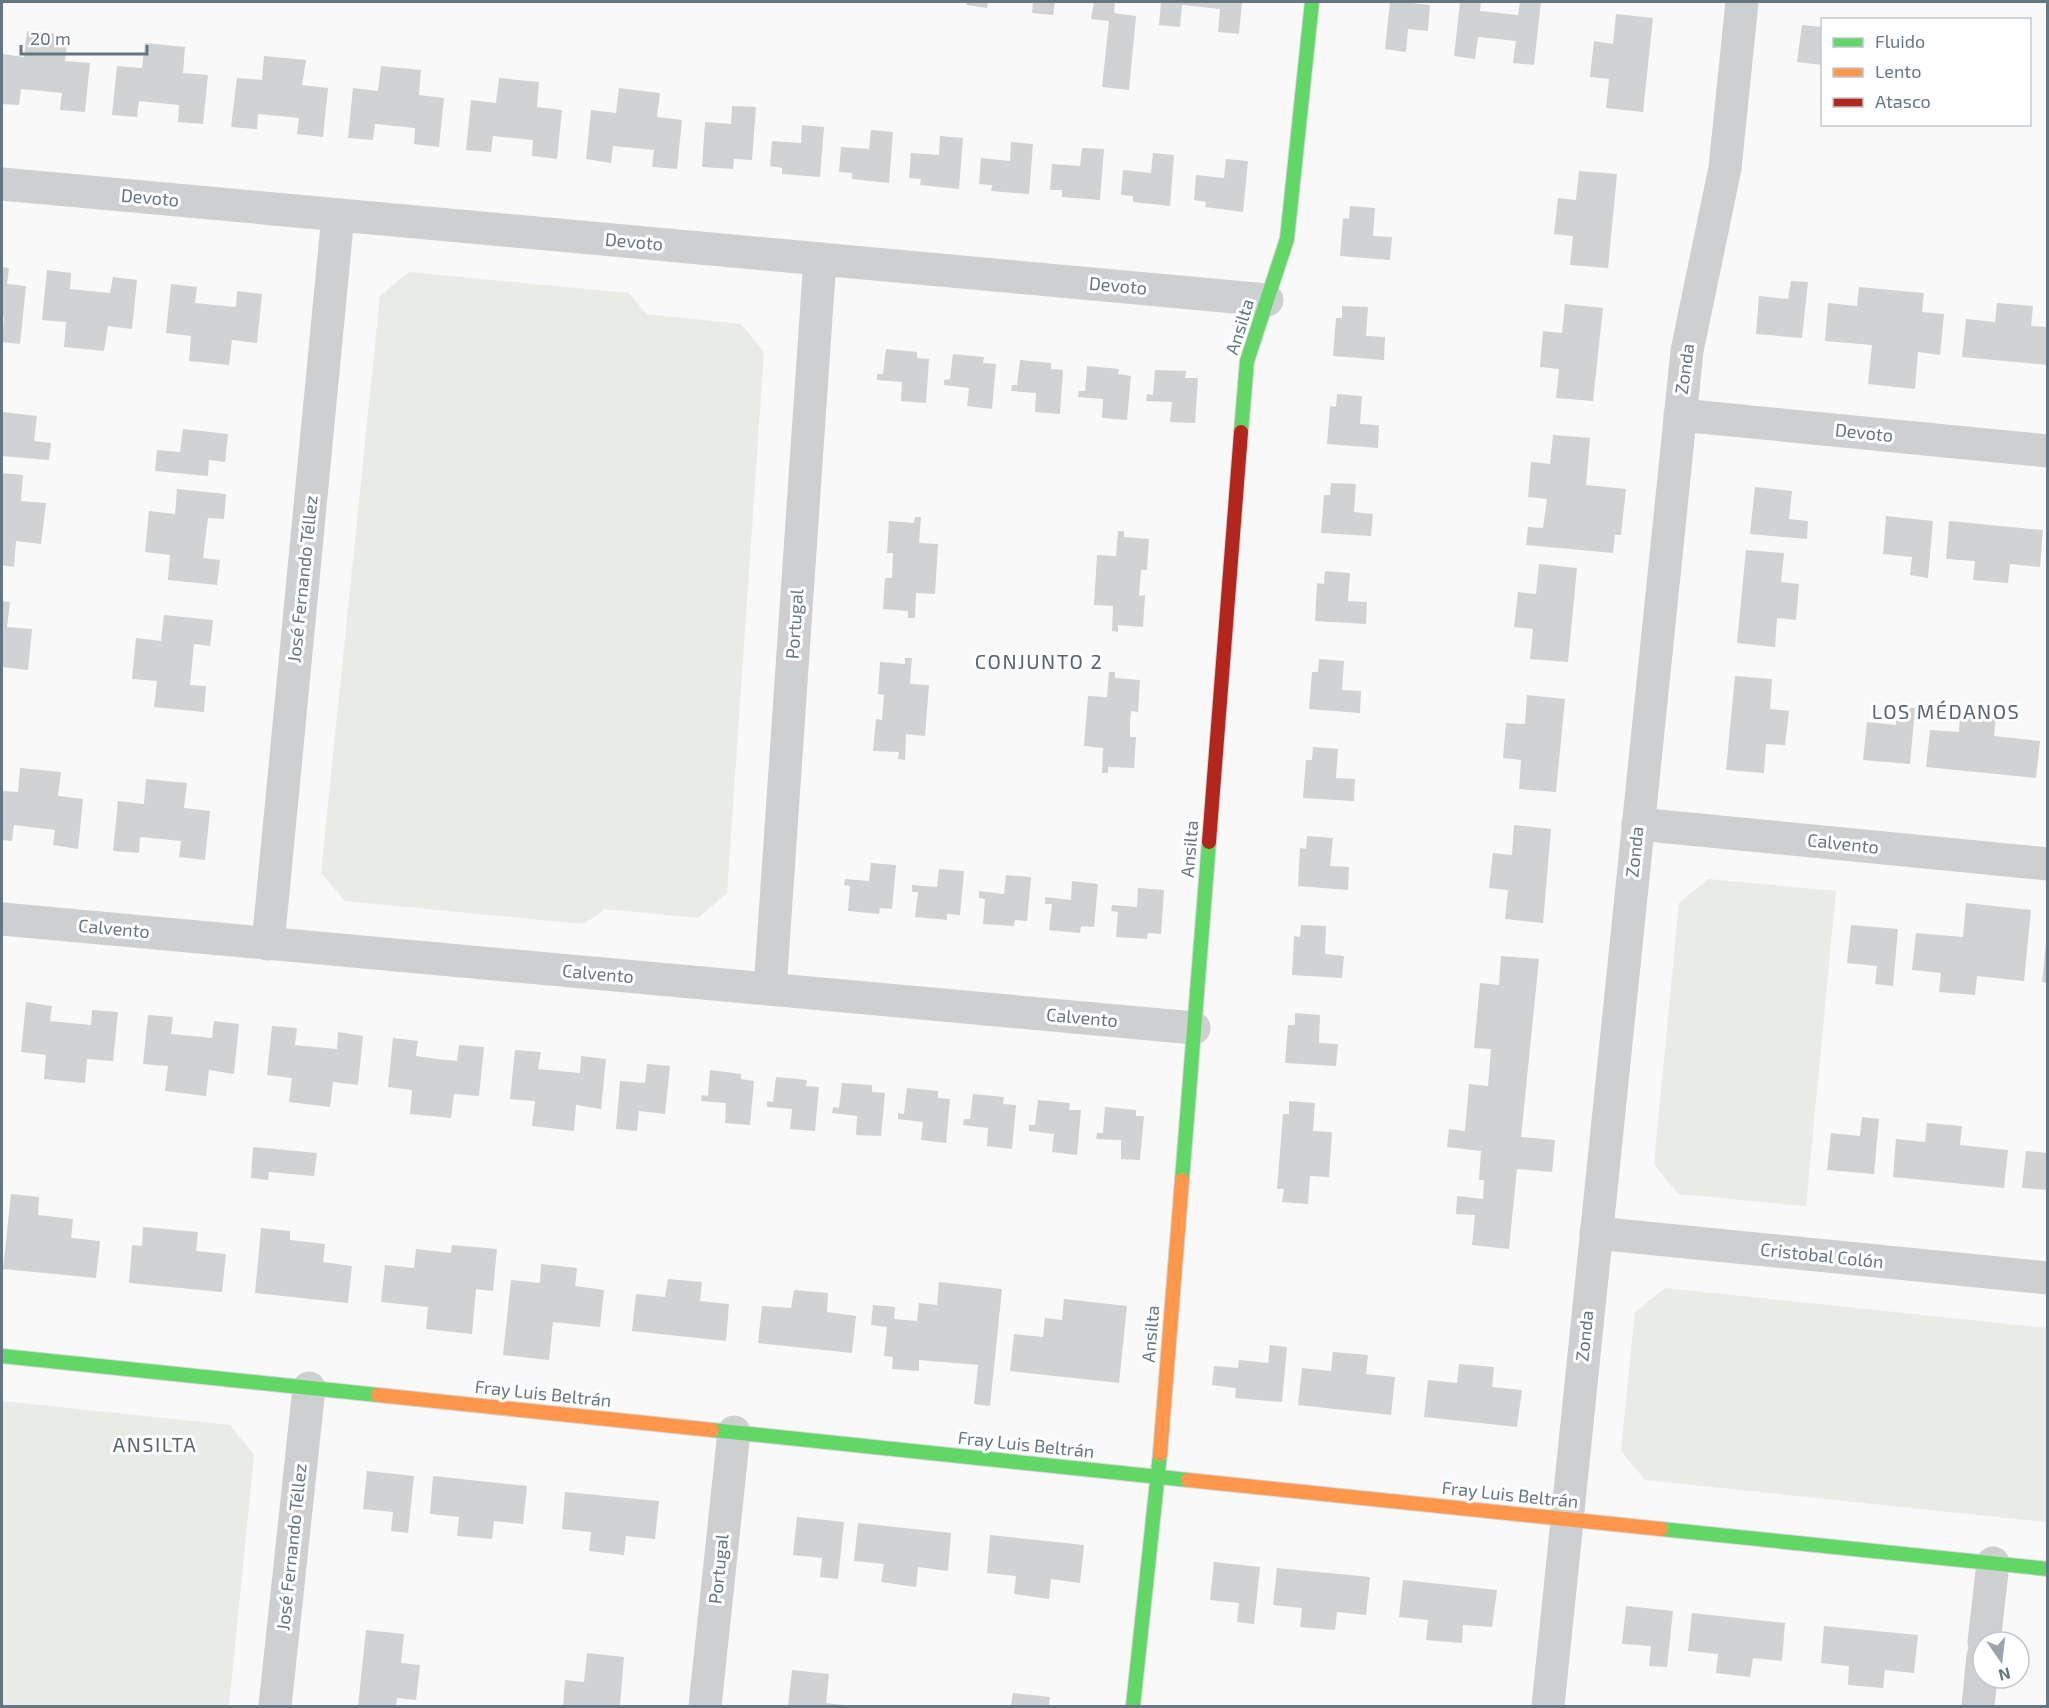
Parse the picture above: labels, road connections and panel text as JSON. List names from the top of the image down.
{
  "streets": {
    "street": [
      "Devoto",
      "Ansilta",
      "Zonda",
      "José Fernando Téllez",
      "Portugal",
      "Calvento",
      "Cristobal Colón",
      "Fray Luis Beltrán"
    ]
  },
  "crossings": [
    ["Devoto", "Ansilta"],
    ["Devoto", "Zonda"],
    ["Devoto", "José Fernando Téllez"],
    ["Devoto", "Portugal"],
    ["Ansilta", "Calvento"],
    ["Ansilta", "Fray Luis Beltrán"],
    ["Zonda", "Calvento"],
    ["Zonda", "Cristobal Colón"],
    ["Zonda", "Fray Luis Beltrán"],
    ["José Fernando Téllez", "Calvento"],
    ["José Fernando Téllez", "Fray Luis Beltrán"],
    ["Portugal", "Calvento"],
    ["Portugal", "Fray Luis Beltrán"]
  ],
  "districts": ["CONJUNTO 2", "LOS MÉDANOS", "ANSILTA"],
  "legend": ["Fluido", "Lento", "Atasco"],
  "scale_bar": "20 m",
  "north": "bottom"
}
